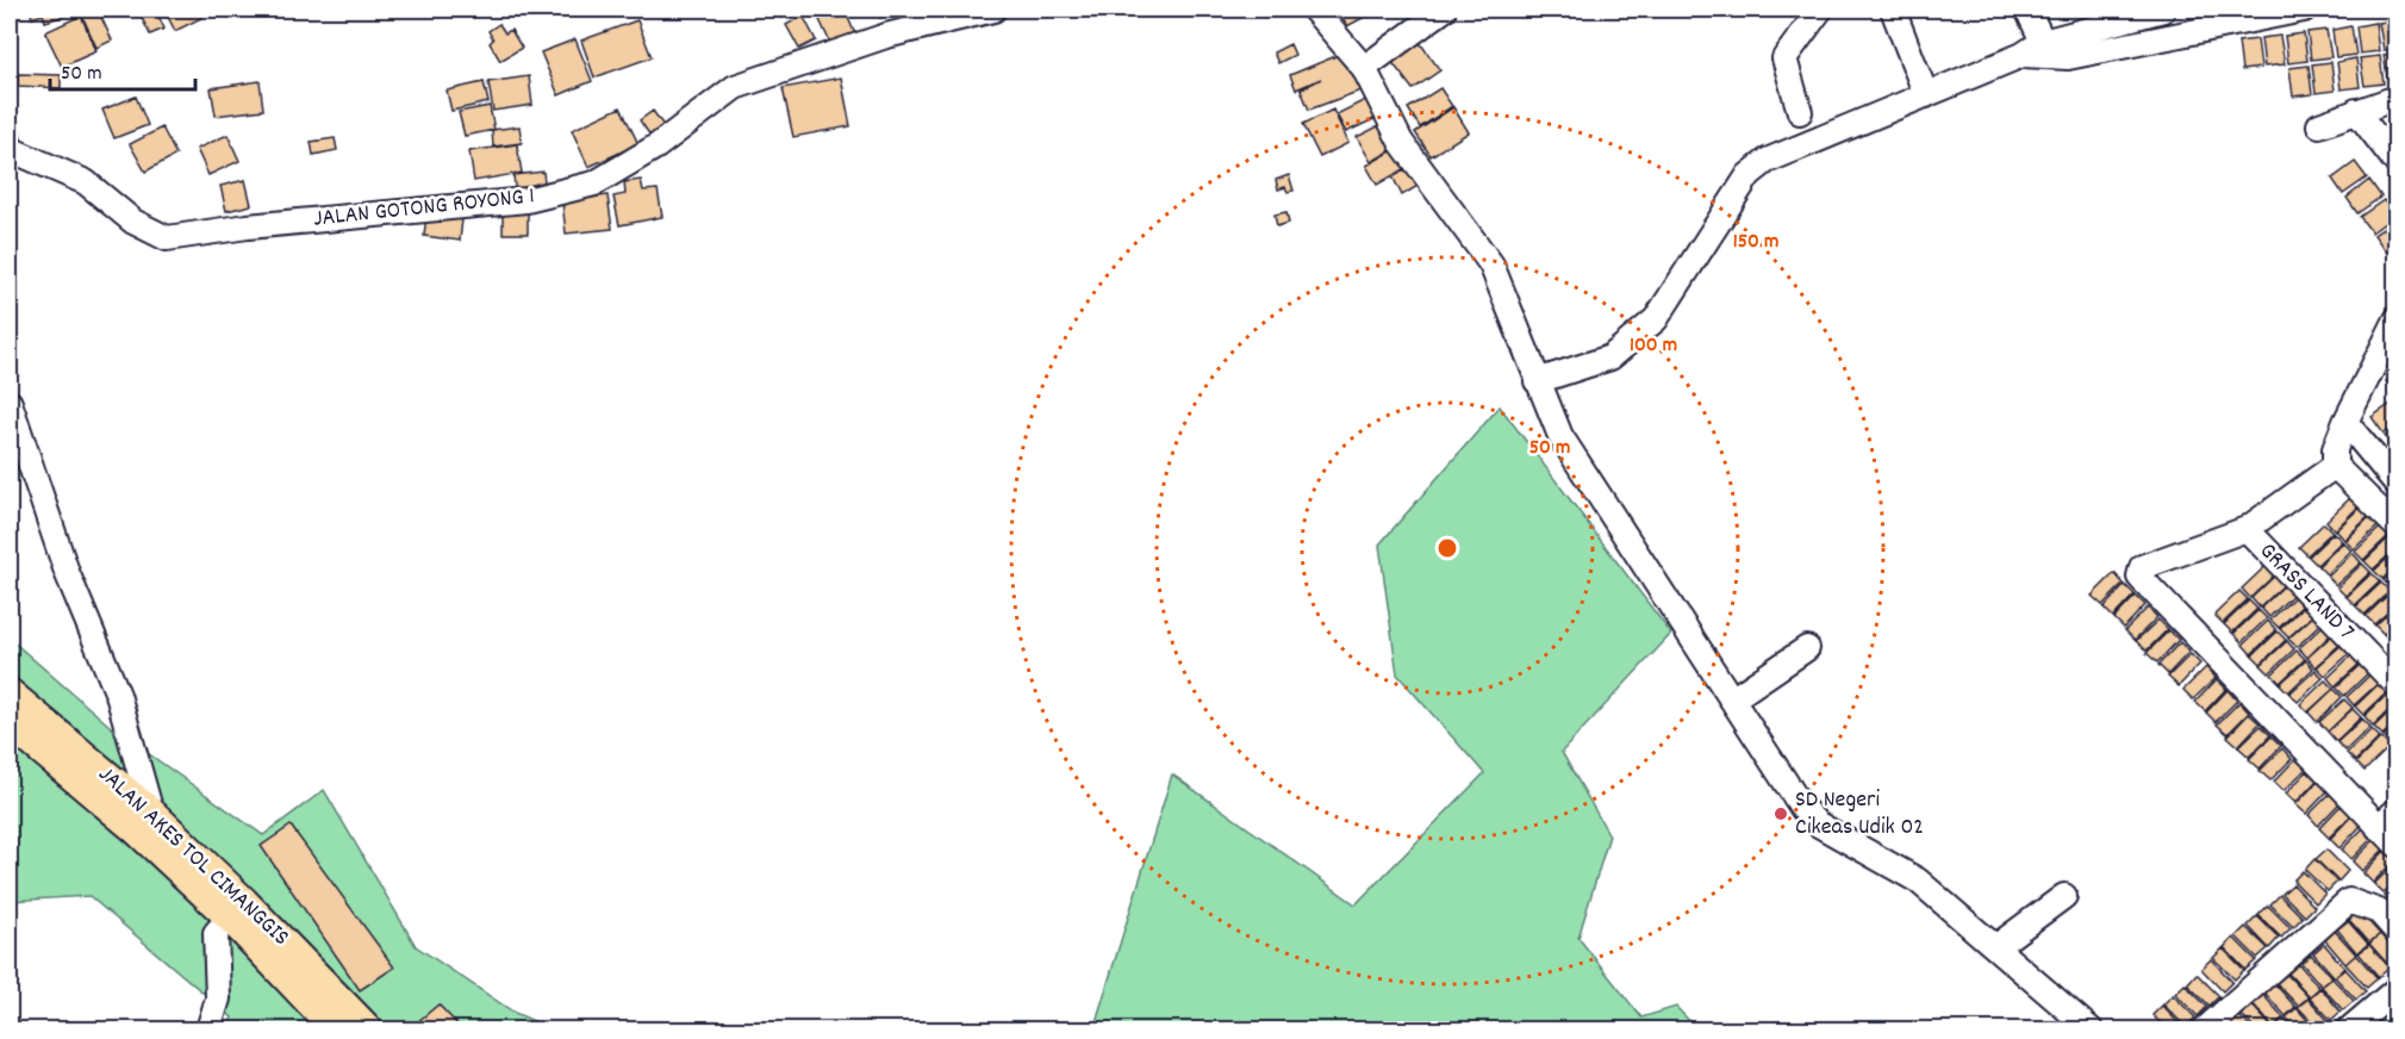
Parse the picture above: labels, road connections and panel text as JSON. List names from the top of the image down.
{
  "streets": {
    "main road": ["JALAN AKES TOL CIMANGGIS"],
    "street": ["JALAN GOTONG ROYONG 1", "GRASS LAND 7"]
  },
  "places": ["SD Negeri Cikeas Udik 02"],
  "scale_bar": "50 m",
  "rings": ["150 m", "100 m", "50 m"]
}
